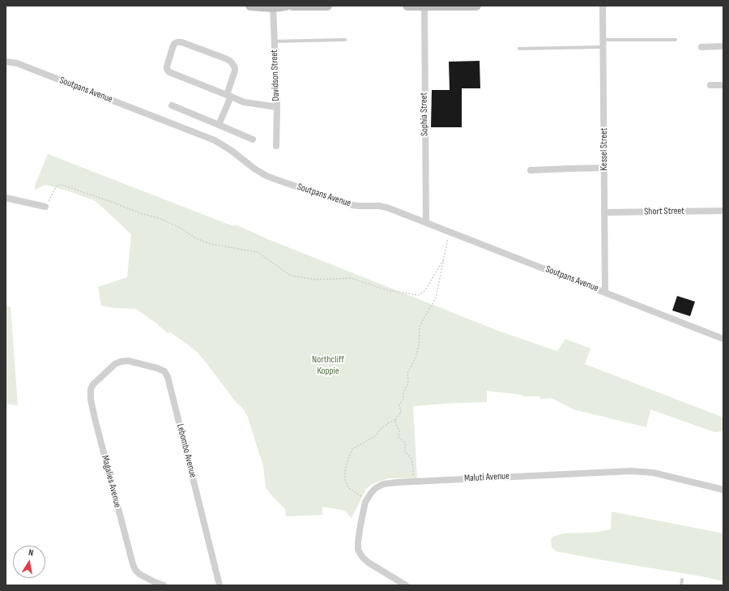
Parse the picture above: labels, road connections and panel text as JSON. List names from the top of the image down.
{
  "streets": {
    "street": [
      "Davidson Street",
      "Soutpans Avenue",
      "Sophia Street",
      "Kessel Street",
      "Short Street",
      "Lebombo Avenue",
      "Maluti Avenue",
      "Magalies Avenue"
    ]
  },
  "crossings": [
    ["Soutpans Avenue", "Sophia Street"],
    ["Soutpans Avenue", "Kessel Street"],
    ["Kessel Street", "Short Street"],
    ["Lebombo Avenue", "Magalies Avenue"]
  ],
  "parks": ["Northcliff Koppie"],
  "north": "top"
}
